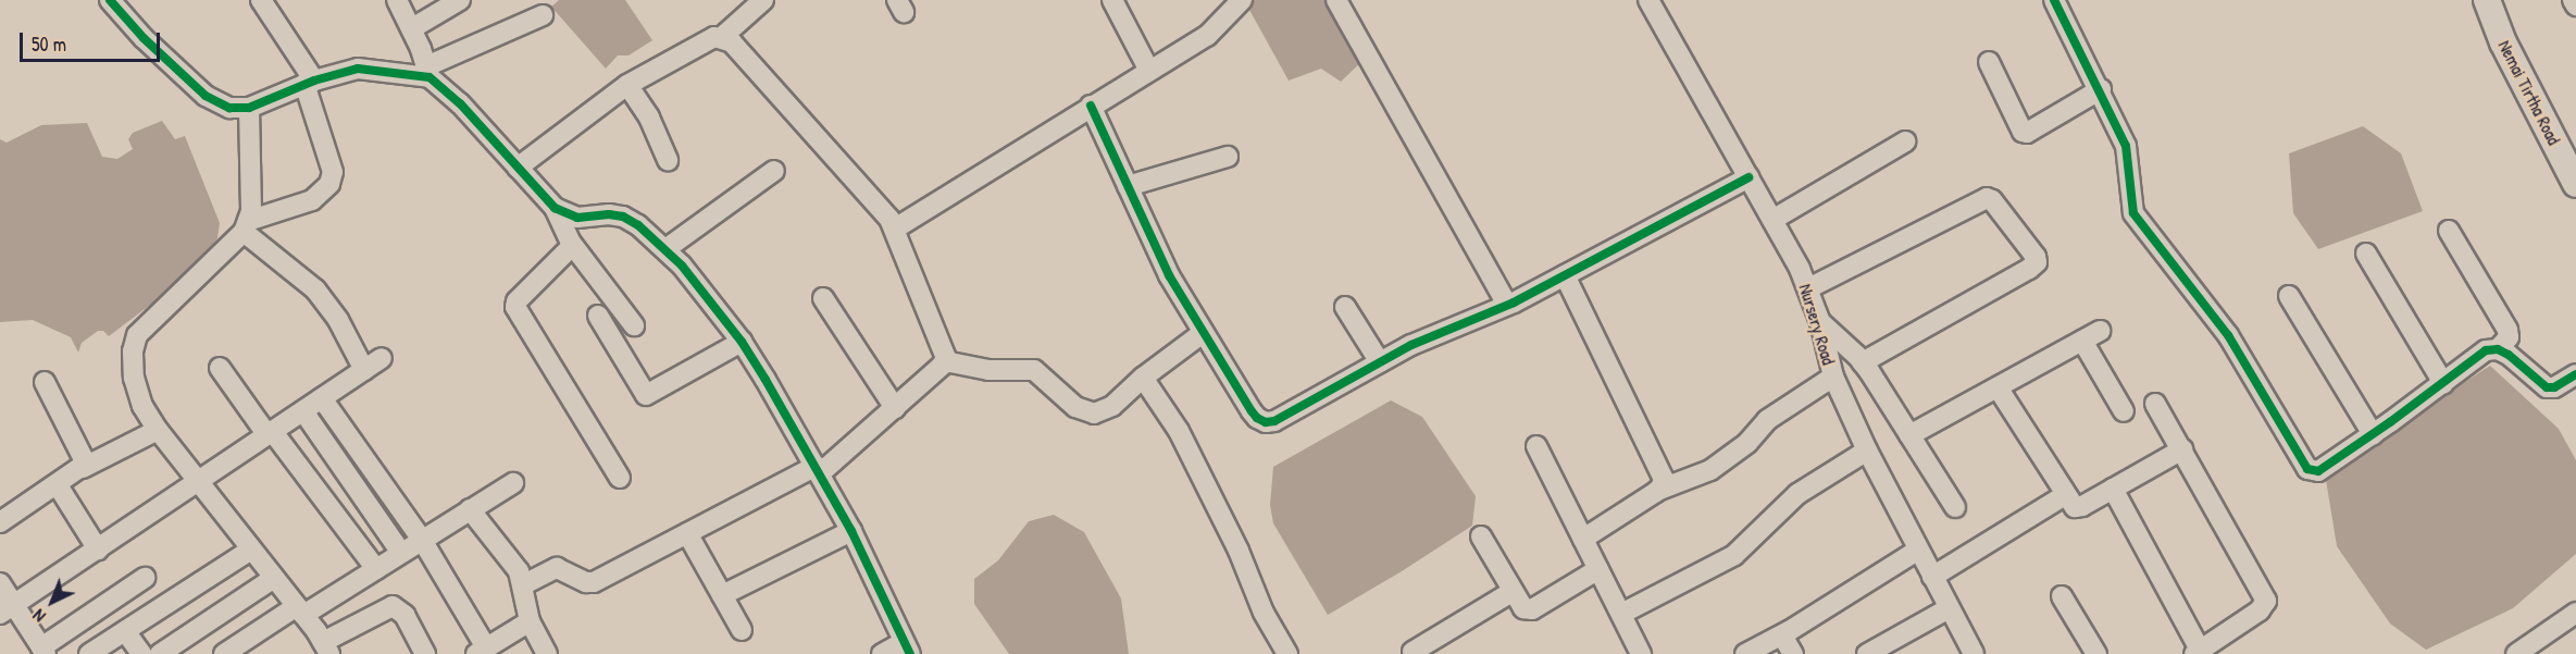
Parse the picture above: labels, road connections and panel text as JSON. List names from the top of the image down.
{
  "streets": {
    "street": ["Nemai Tirtha Road", "Nursery Road"]
  },
  "scale_bar": "50 m",
  "north": "bottom left"
}
